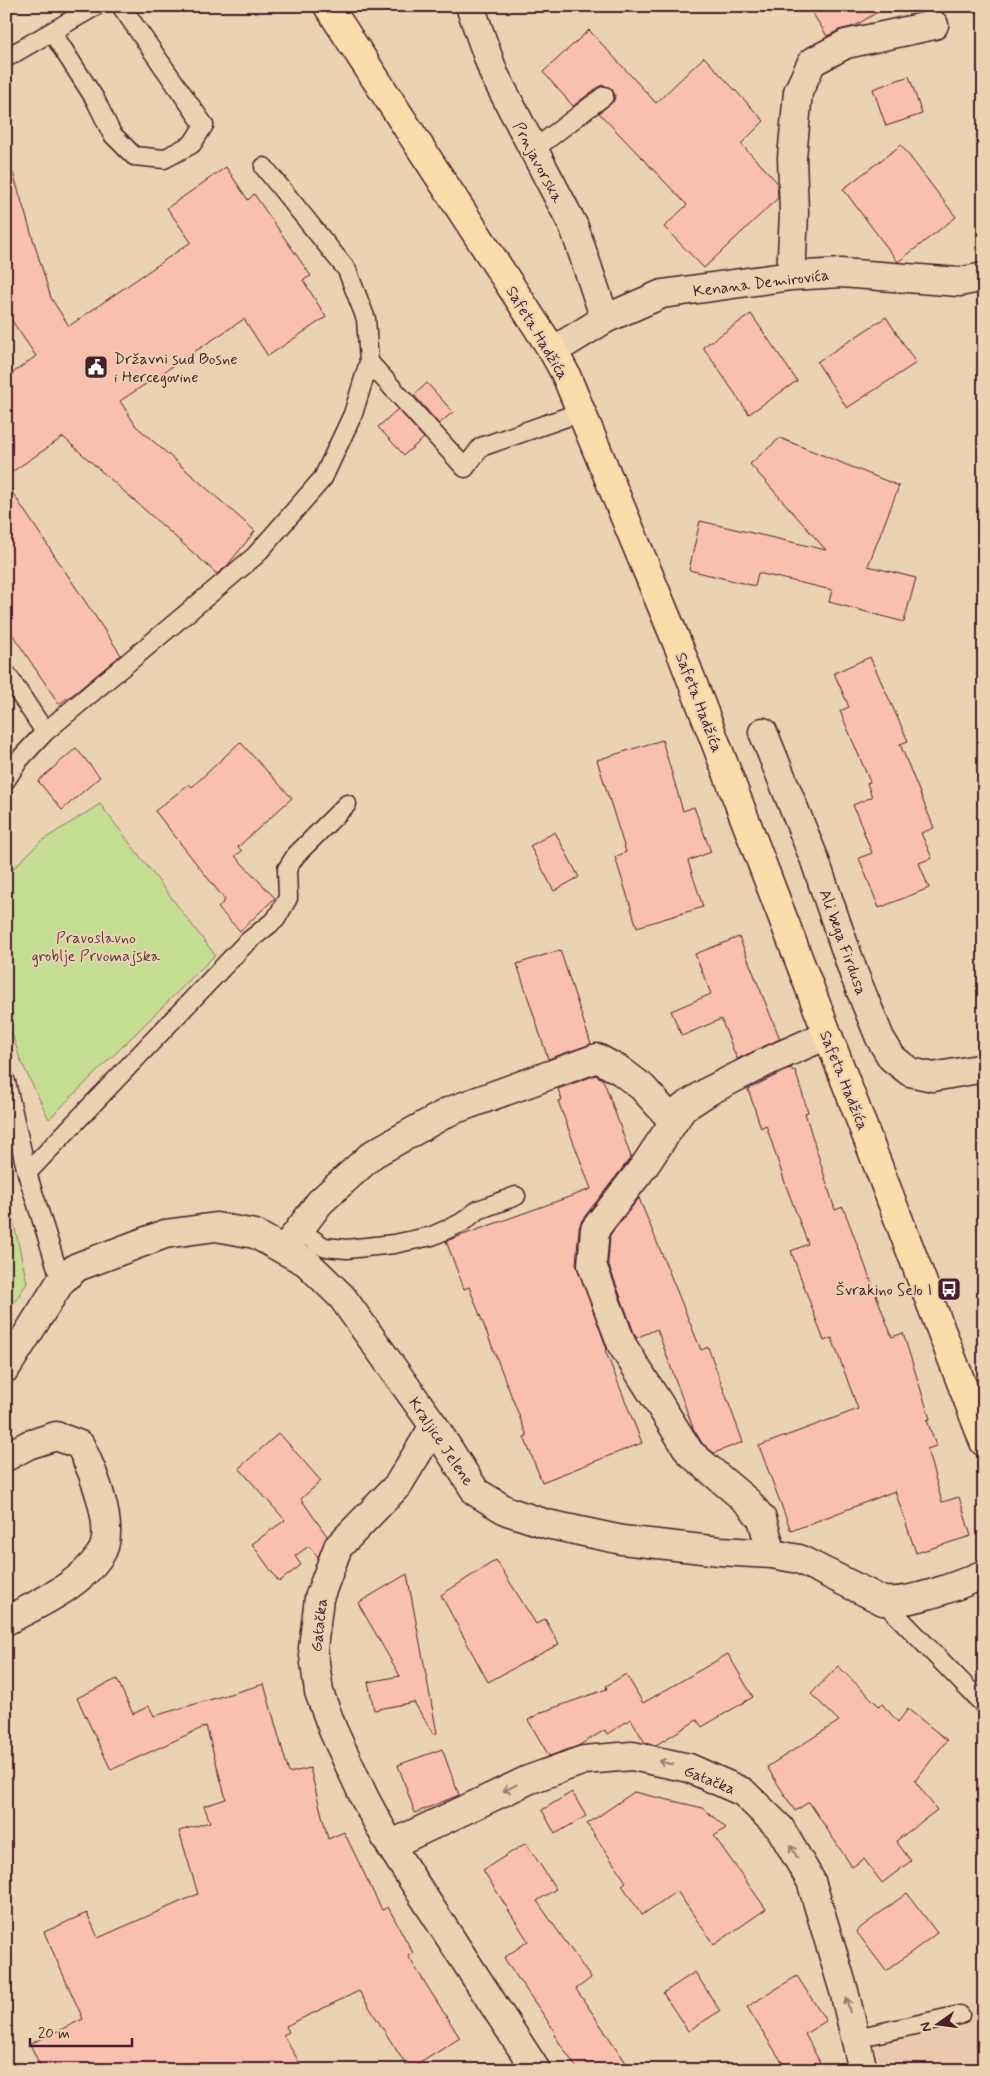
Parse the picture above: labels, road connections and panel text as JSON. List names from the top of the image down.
{
  "streets": {
    "main road": ["Safeta Hadžića"],
    "street": [
      "Prnjavorska",
      "Kenana Demirovića",
      "Ali bega Firdusa",
      "Kraljice Jelene",
      "Gatačka"
    ]
  },
  "crossings": [
    ["Prnjavorska", "Kenana Demirovića"],
    ["Kenana Demirovića", "Safeta Hadžića"],
    ["Kraljice Jelene", "Gatačka"]
  ],
  "parks": ["Pravoslavno groblje Prvomajska"],
  "places": {
    "public building": ["Državni sud Bosne i Hercegovine"],
    "bus stop": ["Švrakino Selo I"]
  },
  "scale_bar": "20 m",
  "north": "left"
}
